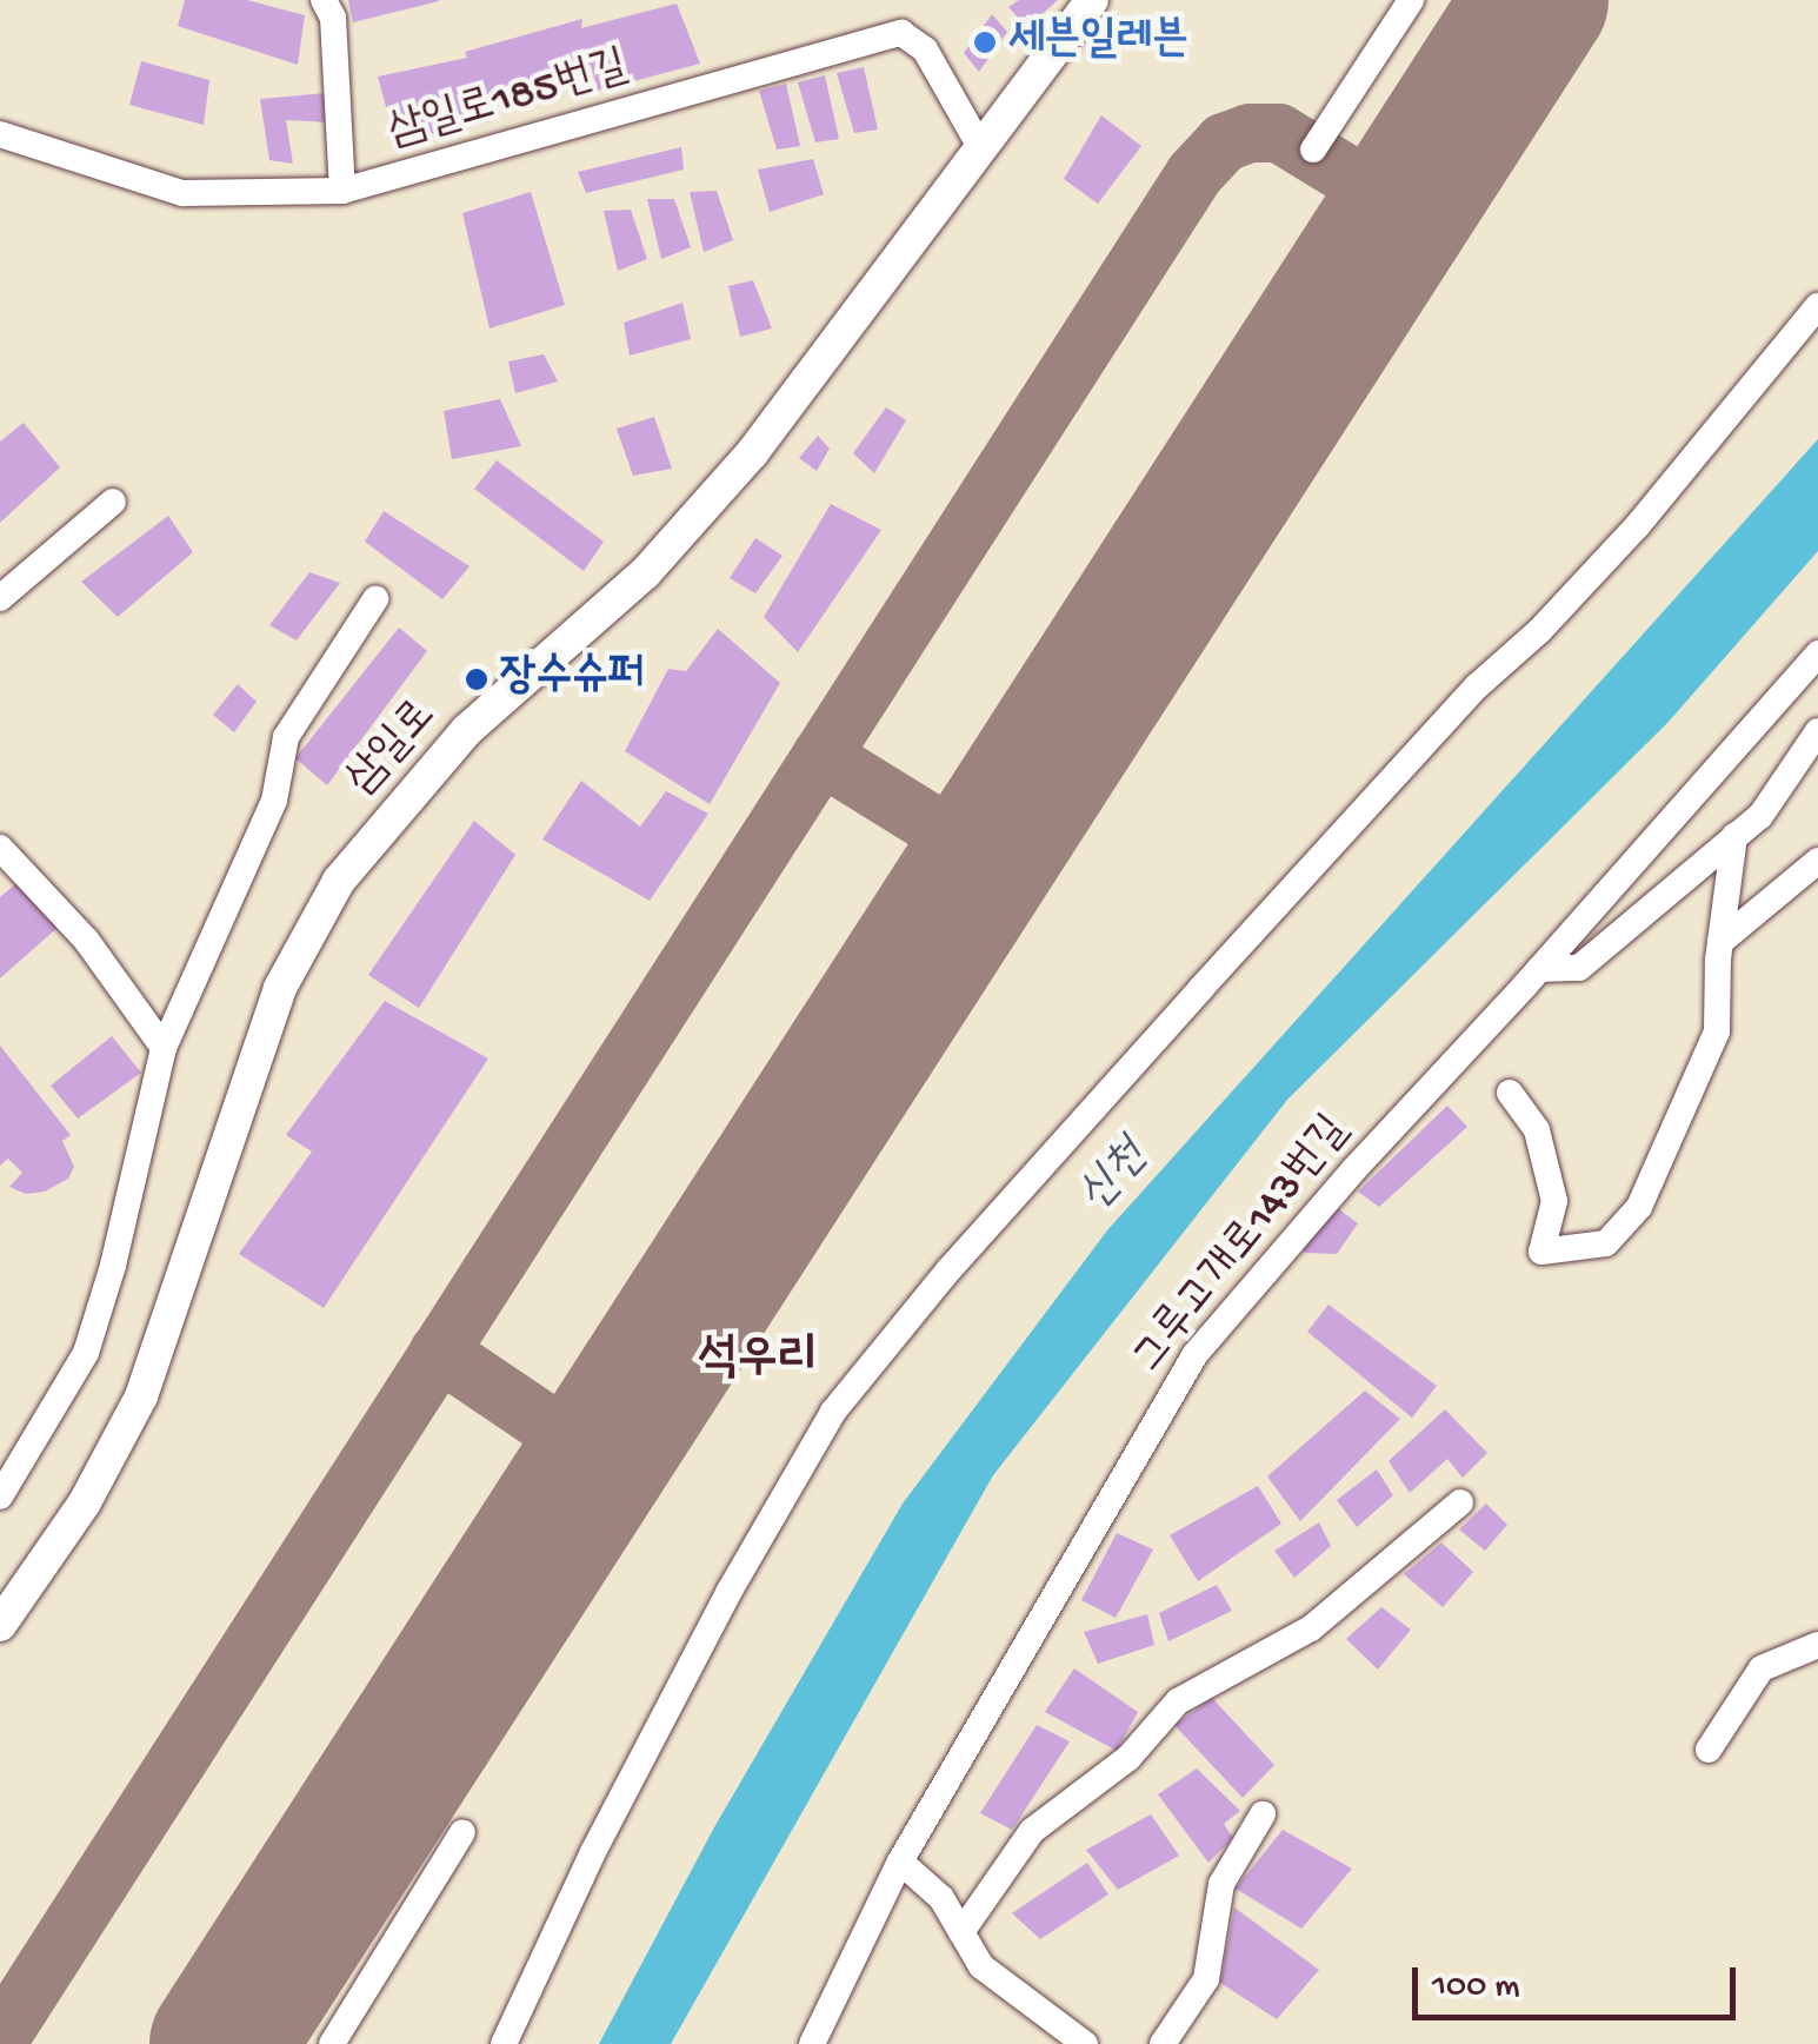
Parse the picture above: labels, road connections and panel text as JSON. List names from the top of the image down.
{
  "streets": {
    "main road": ["삼일로"],
    "street": ["삼일로185번길", "그루고개로143번길"]
  },
  "crossings": [
    ["삼일로185번길", "삼일로"]
  ],
  "districts": ["석우리"],
  "water": ["신천"],
  "places": ["세븐일레븐", "장수슈퍼"],
  "scale_bar": "100 m"
}
